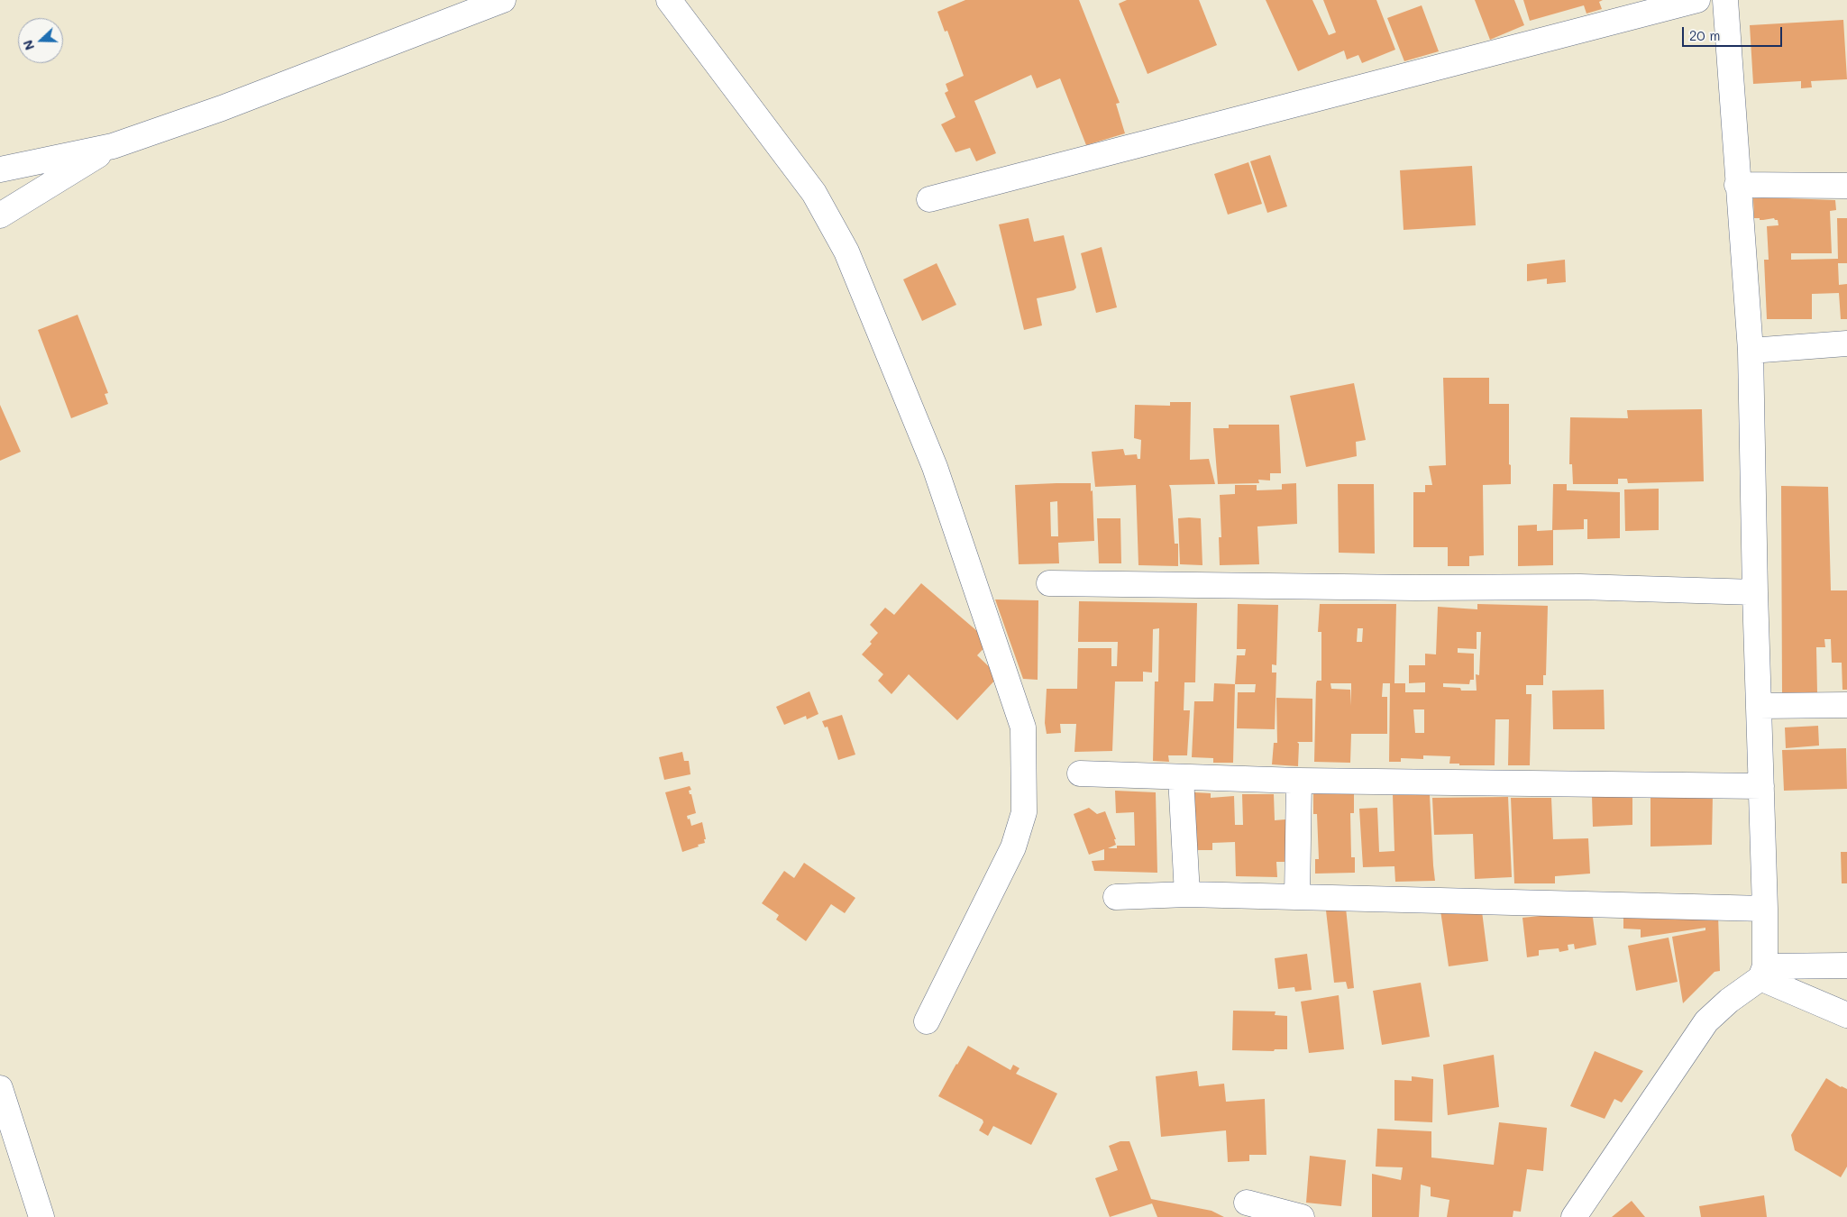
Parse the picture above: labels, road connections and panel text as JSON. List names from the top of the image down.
{
  "scale_bar": "20 m",
  "north": "left"
}
